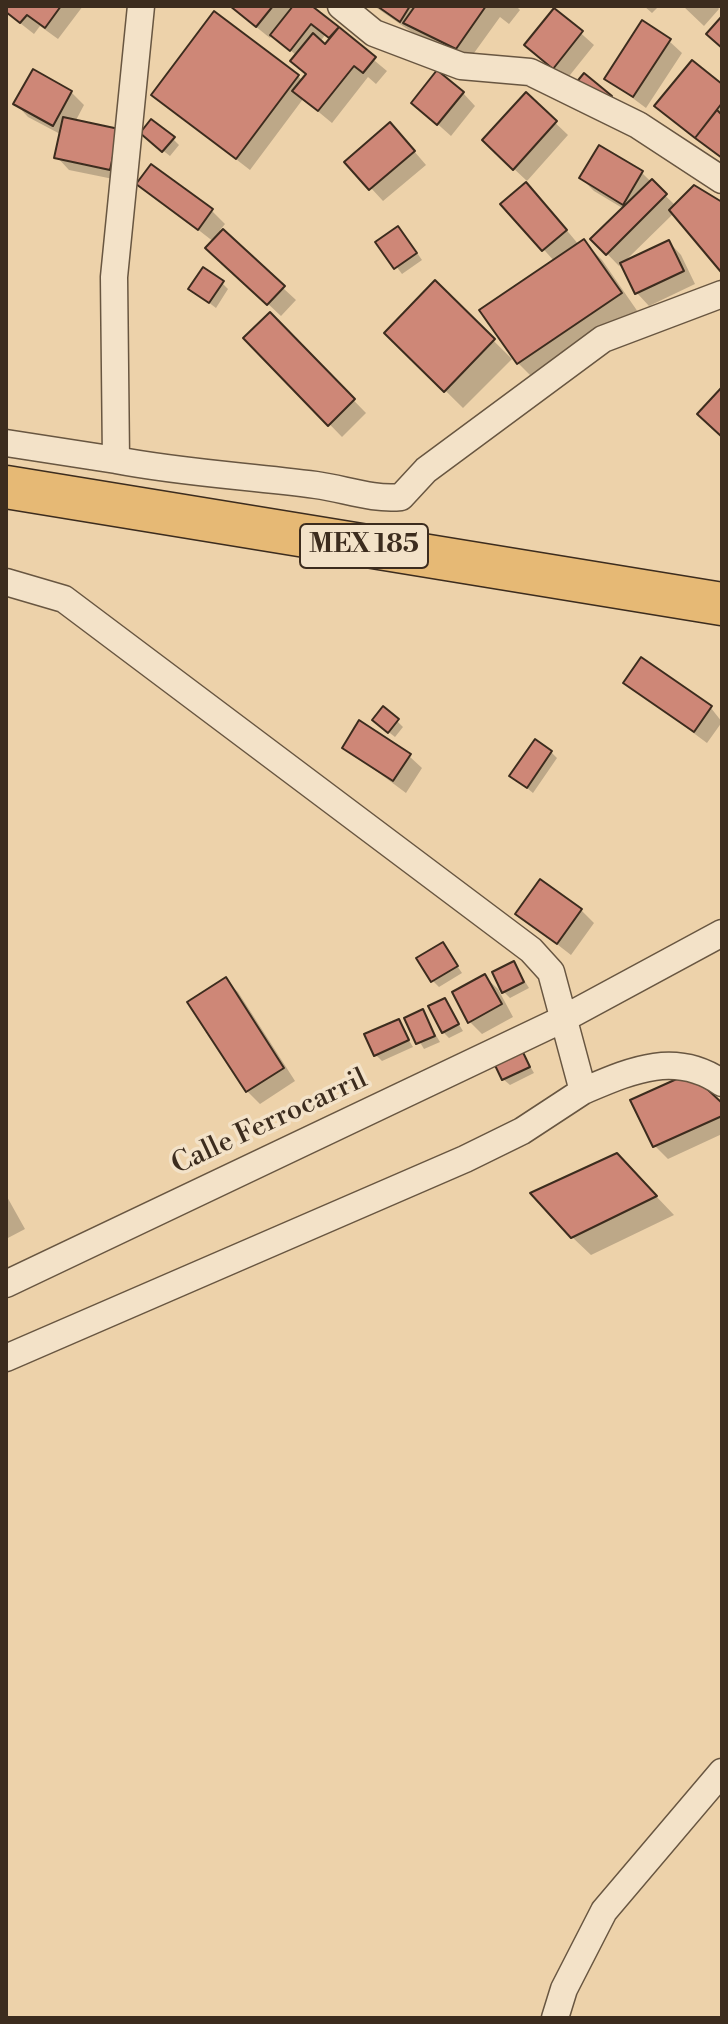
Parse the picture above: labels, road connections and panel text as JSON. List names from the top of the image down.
{
  "streets": {
    "main road": ["MEX 185"],
    "street": ["Calle Ferrocarril"]
  }
}
